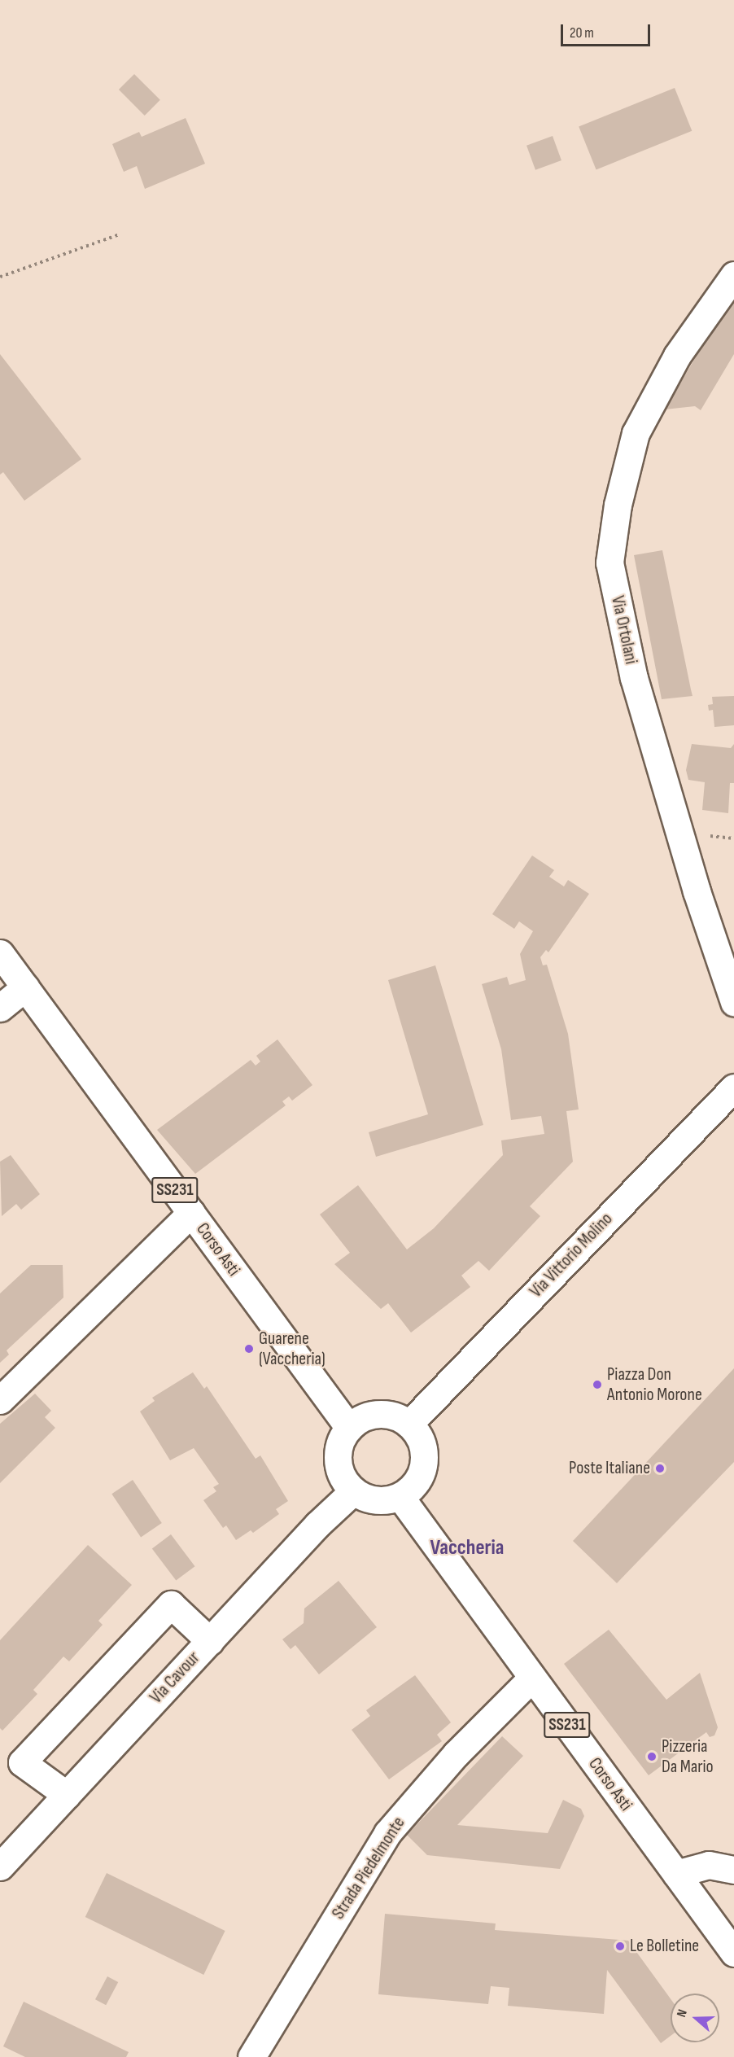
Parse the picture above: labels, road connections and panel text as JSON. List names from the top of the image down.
{
  "streets": {
    "street": [
      "Via Ortolani",
      "SS231",
      "Corso Asti",
      "Via Vittorio Molino",
      "Via Cavour",
      "Strada Piedelmonte"
    ]
  },
  "crossings": [
    ["Corso Asti", "Via Vittorio Molino"],
    ["Corso Asti", "Via Cavour"],
    ["Corso Asti", "Strada Piedelmonte"],
    ["Via Vittorio Molino", "Via Cavour"]
  ],
  "districts": ["Vaccheria"],
  "places": [
    "Guarene (Vaccheria)",
    "Piazza Don Antonio Morone",
    "Poste Italiane",
    "Pizzeria Da Mario",
    "Le Bolletine"
  ],
  "scale_bar": "20 m",
  "north": "left"
}
